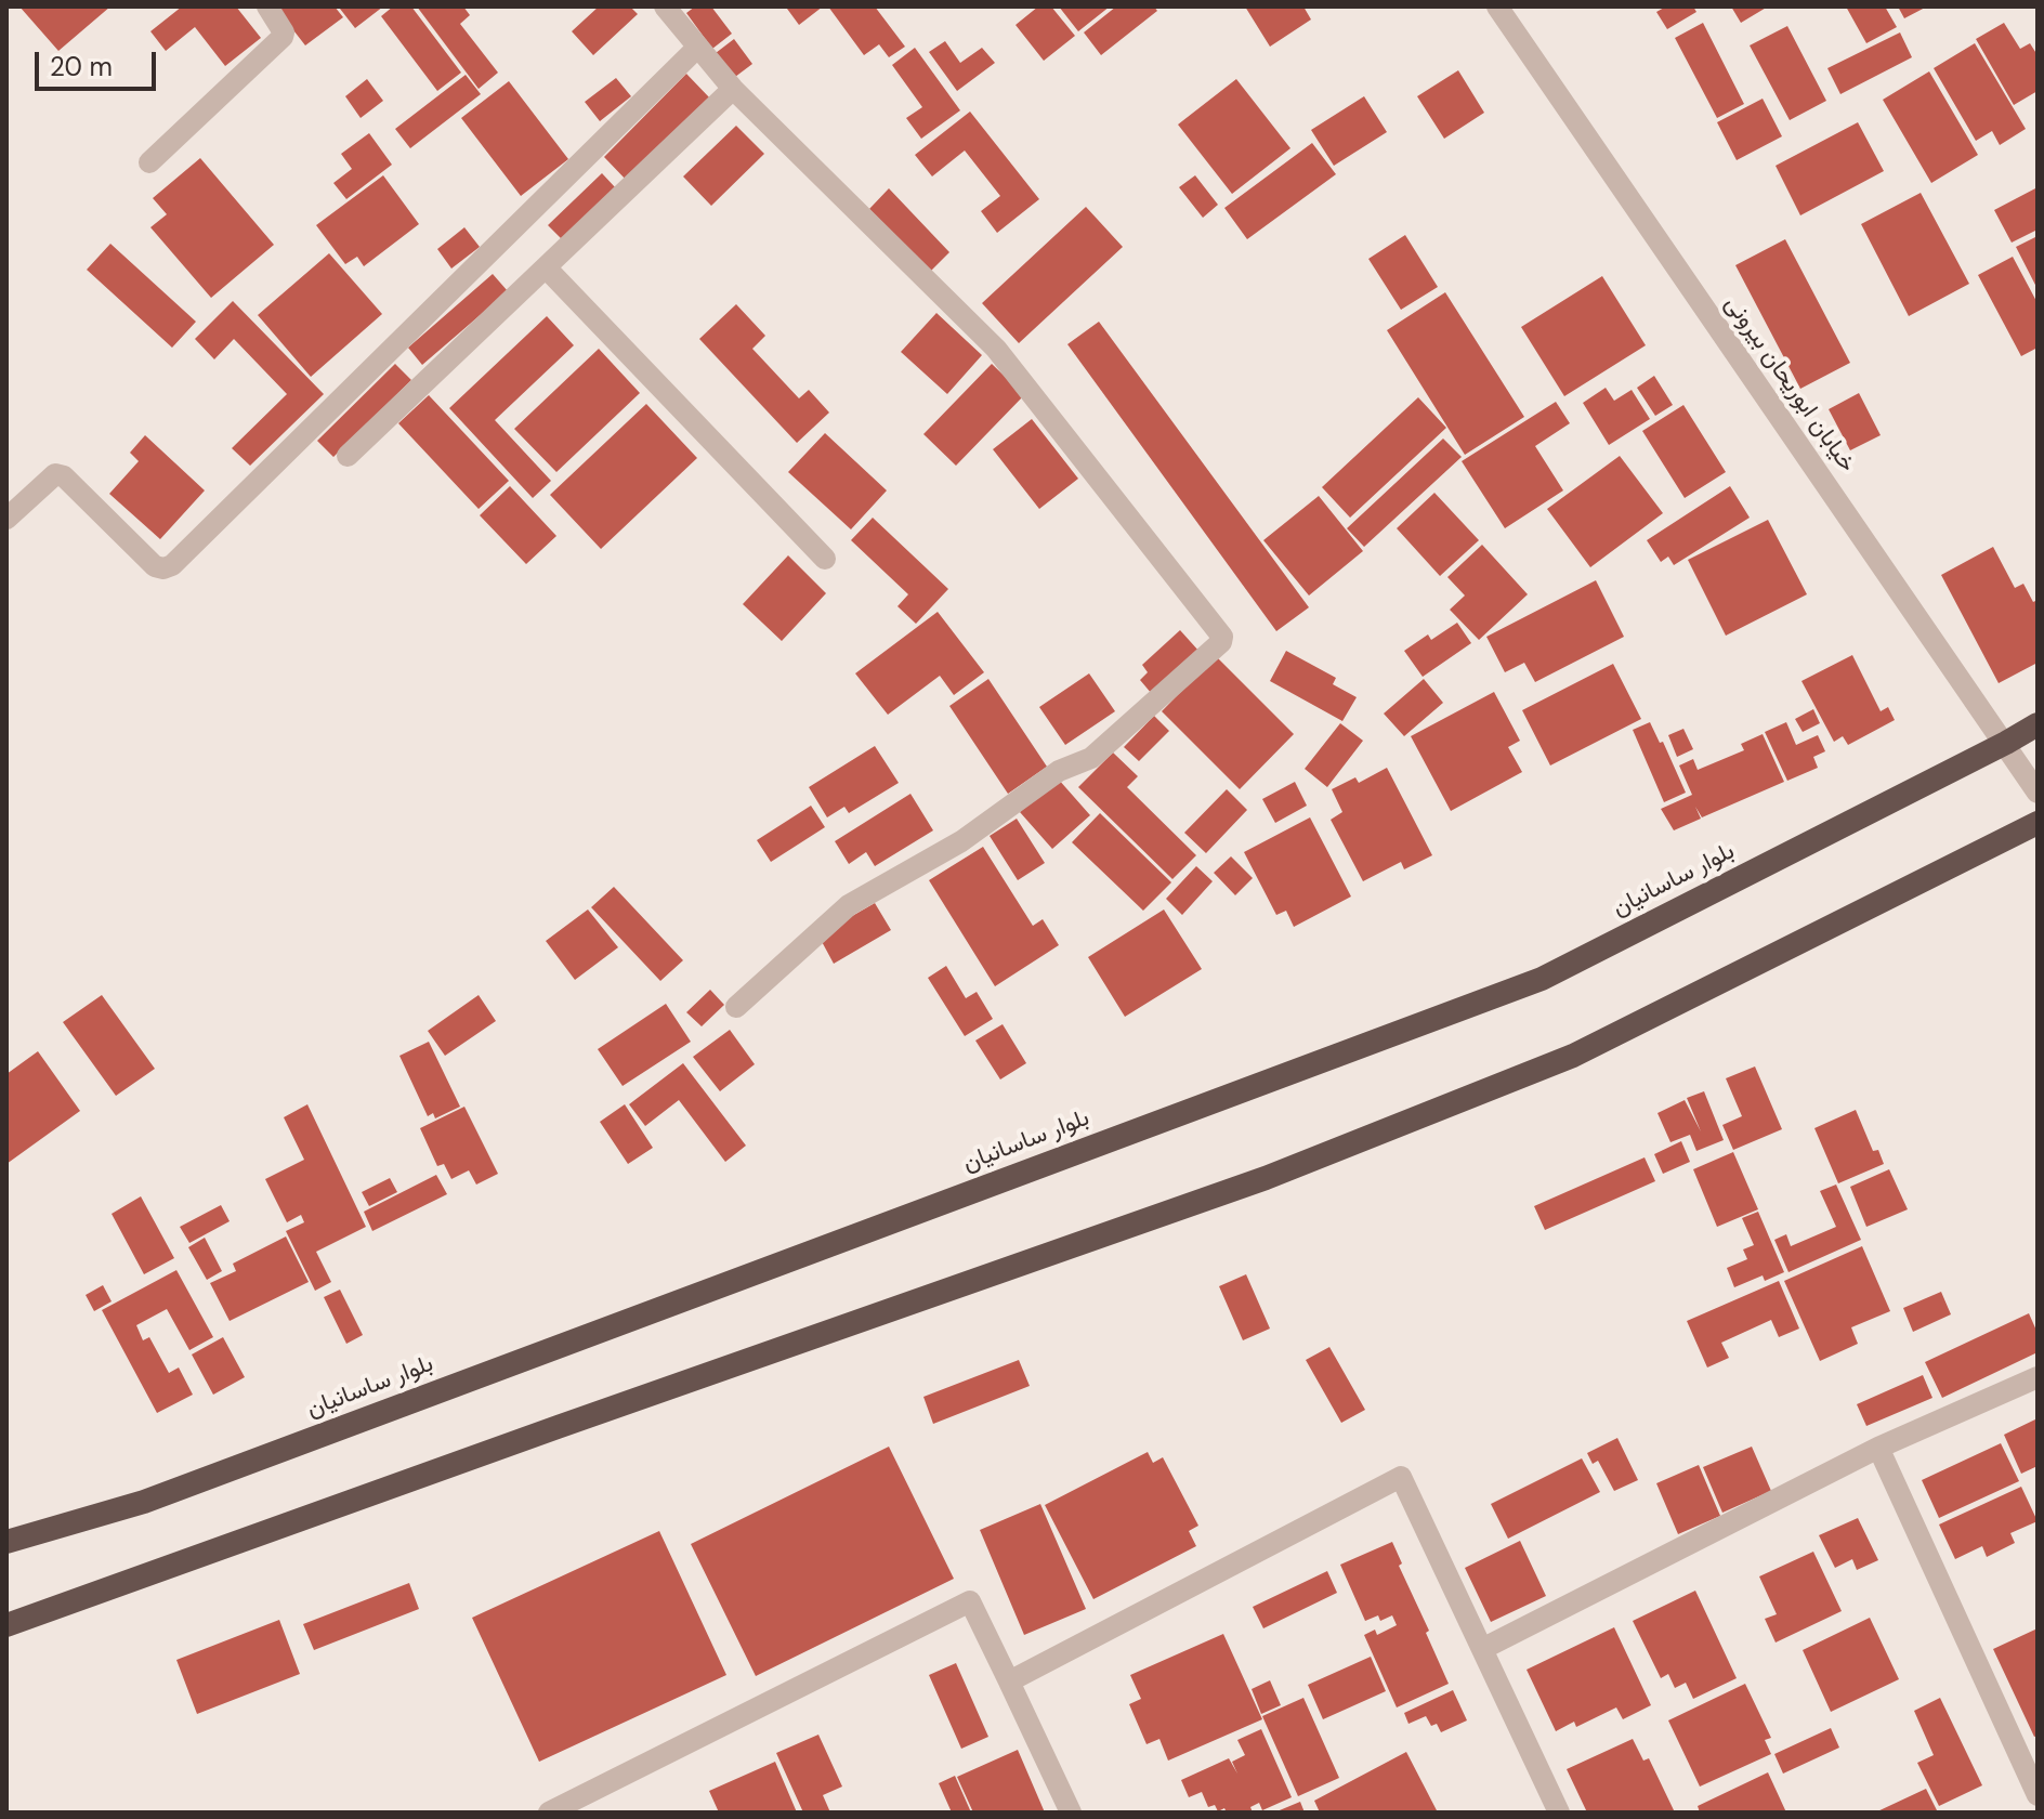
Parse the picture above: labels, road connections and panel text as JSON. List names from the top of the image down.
{
  "streets": {
    "highway": ["بلوار ساسانیان"],
    "street": ["خیابان ابوریحان بیرونی"]
  },
  "crossings": [
    ["خیابان ابوریحان بیرونی", "بلوار ساسانیان"]
  ],
  "scale_bar": "20 m"
}
